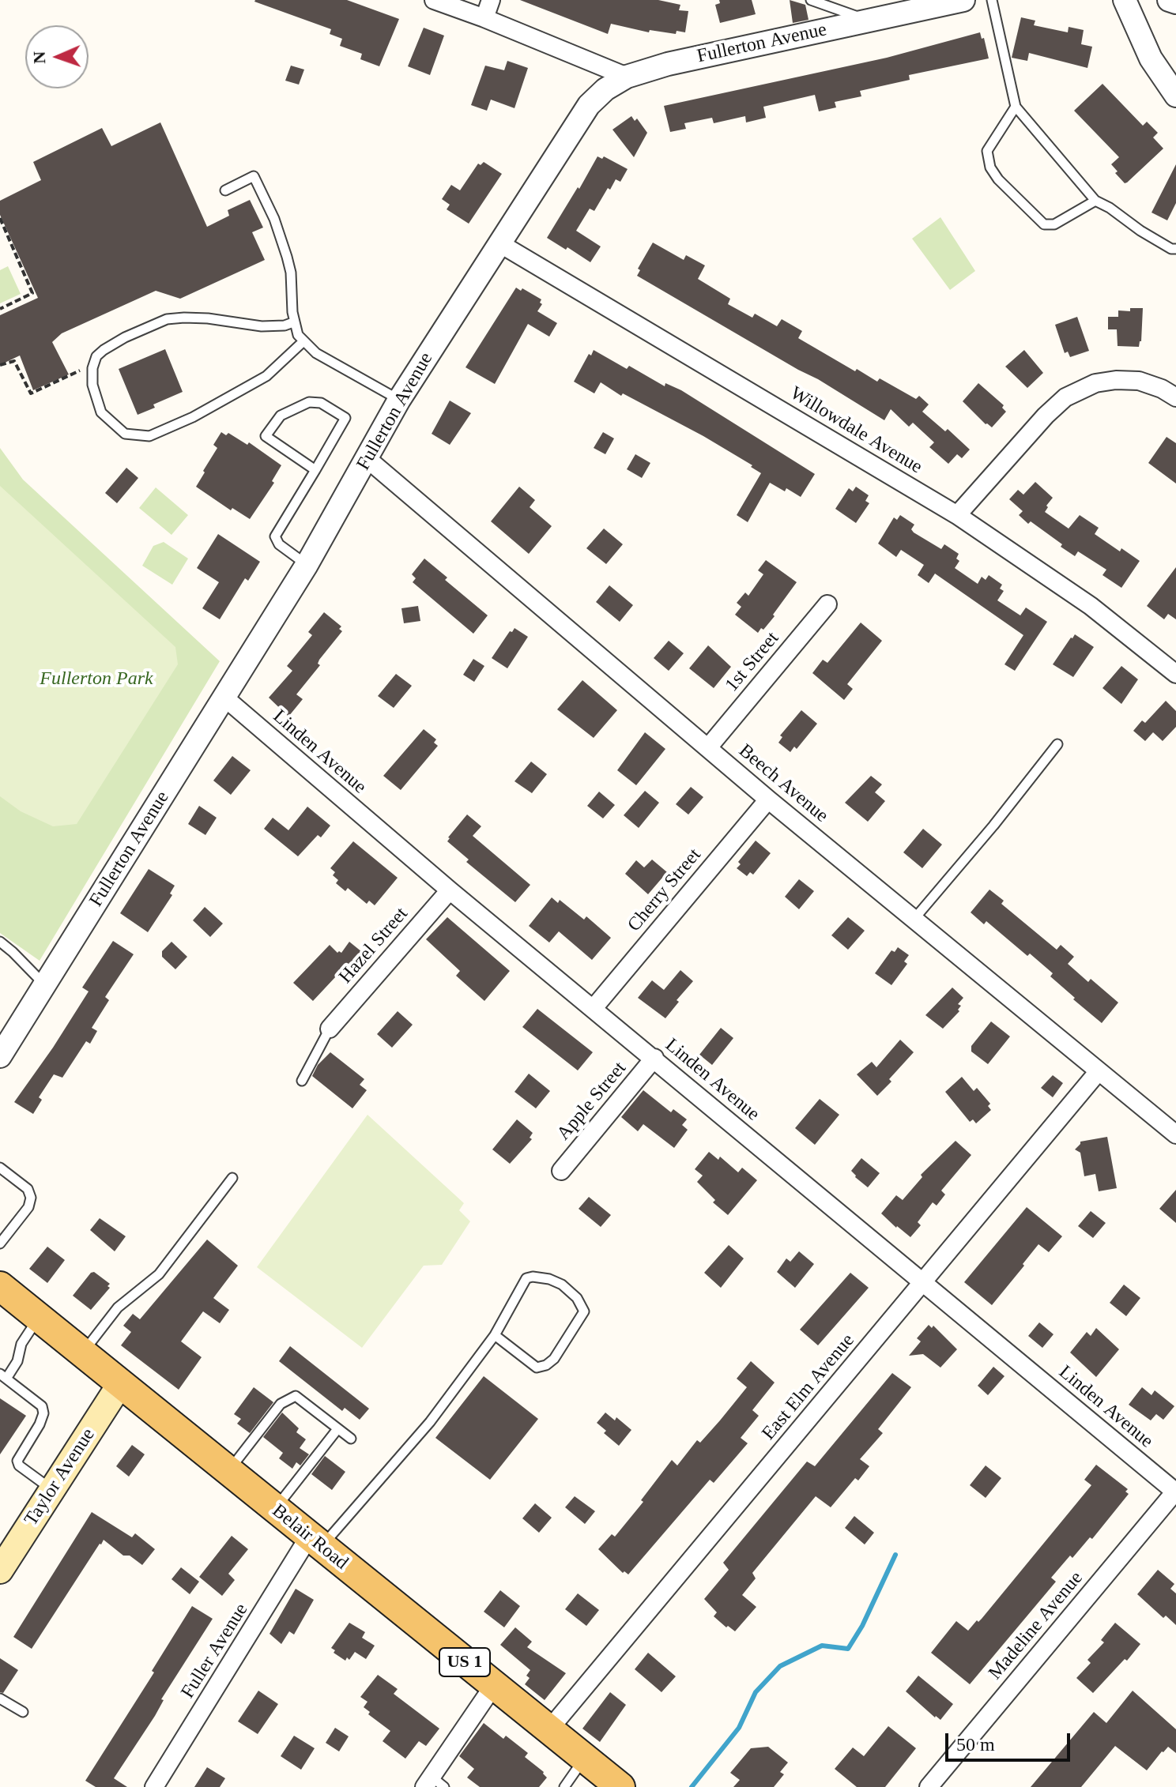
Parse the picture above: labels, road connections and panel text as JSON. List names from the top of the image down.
{
  "streets": {
    "main road": ["Taylor Avenue", "Belair Road", "US 1"],
    "street": [
      "Fullerton Avenue",
      "Willowdale Avenue",
      "1st Street",
      "Linden Avenue",
      "Beech Avenue",
      "Cherry Street",
      "Hazel Street",
      "Apple Street",
      "East Elm Avenue",
      "Madeline Avenue",
      "Fuller Avenue"
    ]
  },
  "crossings": [
    ["Fullerton Avenue", "Willowdale Avenue"],
    ["Fullerton Avenue", "Linden Avenue"],
    ["Fullerton Avenue", "Beech Avenue"],
    ["1st Street", "Beech Avenue"],
    ["Linden Avenue", "Cherry Street"],
    ["Linden Avenue", "Hazel Street"],
    ["Linden Avenue", "Apple Street"],
    ["Linden Avenue", "East Elm Avenue"],
    ["Linden Avenue", "Madeline Avenue"],
    ["Beech Avenue", "Cherry Street"],
    ["Beech Avenue", "East Elm Avenue"],
    ["East Elm Avenue", "Belair Road"],
    ["Taylor Avenue", "Belair Road"],
    ["Belair Road", "Fuller Avenue"]
  ],
  "parks": ["Fullerton Park"],
  "scale_bar": "50 m",
  "north": "left"
}
